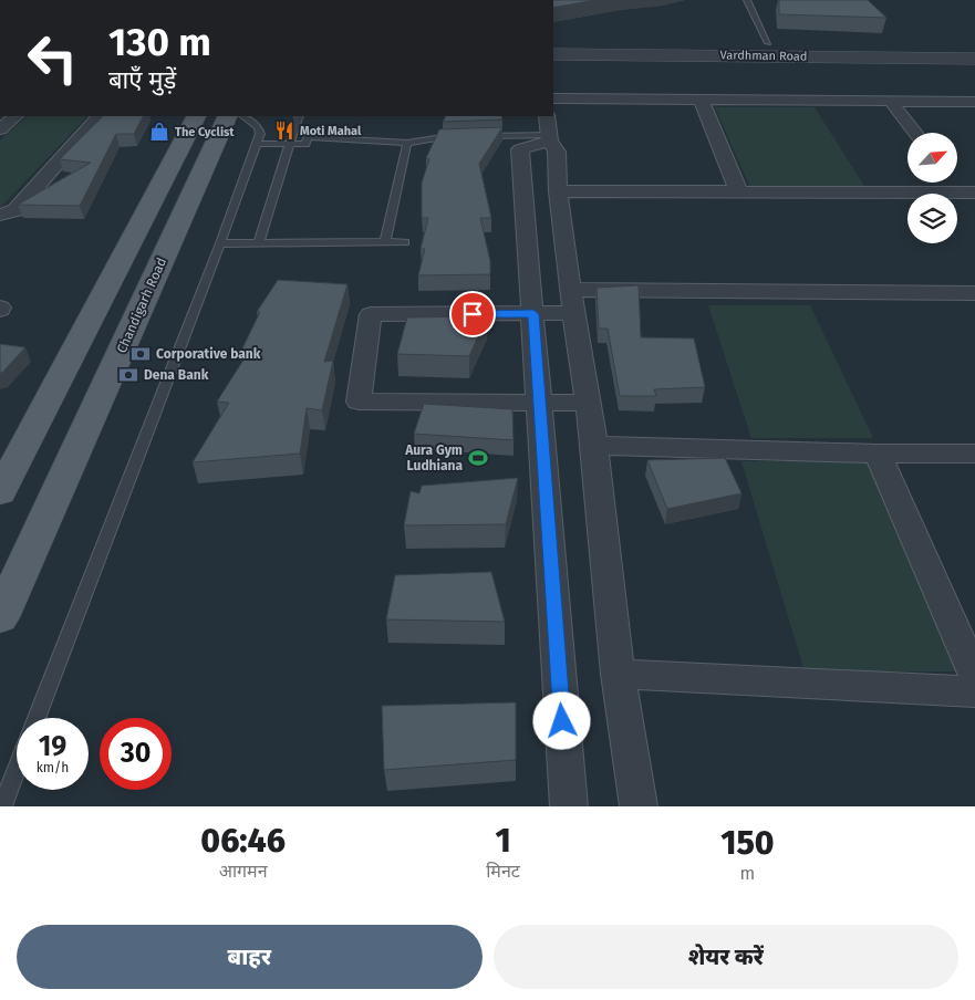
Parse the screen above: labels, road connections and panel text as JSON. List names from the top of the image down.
{
  "streets": {
    "main road": ["Chandigarh Road"],
    "street": ["Vardhman Road"]
  },
  "places": {
    "restaurant": ["Moti Mahal"],
    "shop": ["The Cyclist"],
    "bank": ["Corporative bank", "Dena Bank"],
    "sports": ["Aura Gym Ludhiana"]
  },
  "north": "top right",
  "page": {
    "turn": ["130 m", "बाएँ मुड़ें"],
    "speed": "19 km/h",
    "limit": "30",
    "eta": [
      "06:46",
      "आगमन",
      "1",
      "मिनट",
      "150",
      "m"
    ],
    "buttons": ["बाहर", "शेयर करें"]
  }
}
